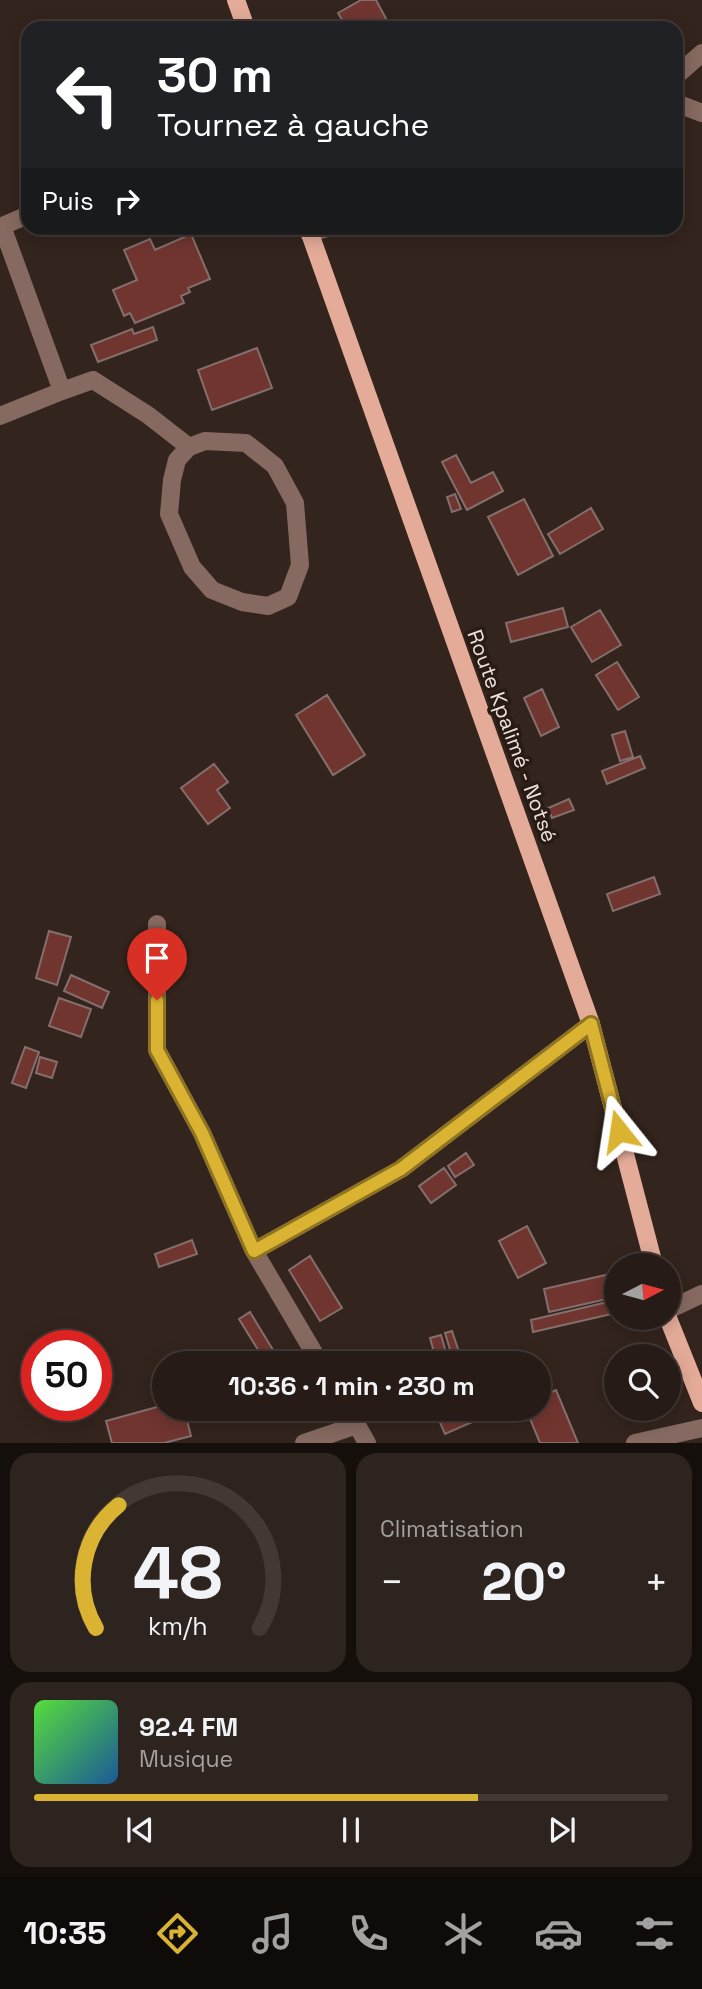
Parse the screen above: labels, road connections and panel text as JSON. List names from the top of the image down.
{
  "streets": {
    "main road": ["Route Kpalimé - Notsé"]
  },
  "north": "right",
  "page": {
    "turn": ["30 m", "Tournez à gauche"],
    "then": "Puis",
    "limit": "50",
    "trip": "10:36 · 1 min · 230 m",
    "tile": "Climatisation",
    "heat": ["−", "20°", "+"],
    "song": ["92.4 FM", "Musique"],
    "tabs": "10:35",
    "gauge": ["48", "km/h"]
  }
}
